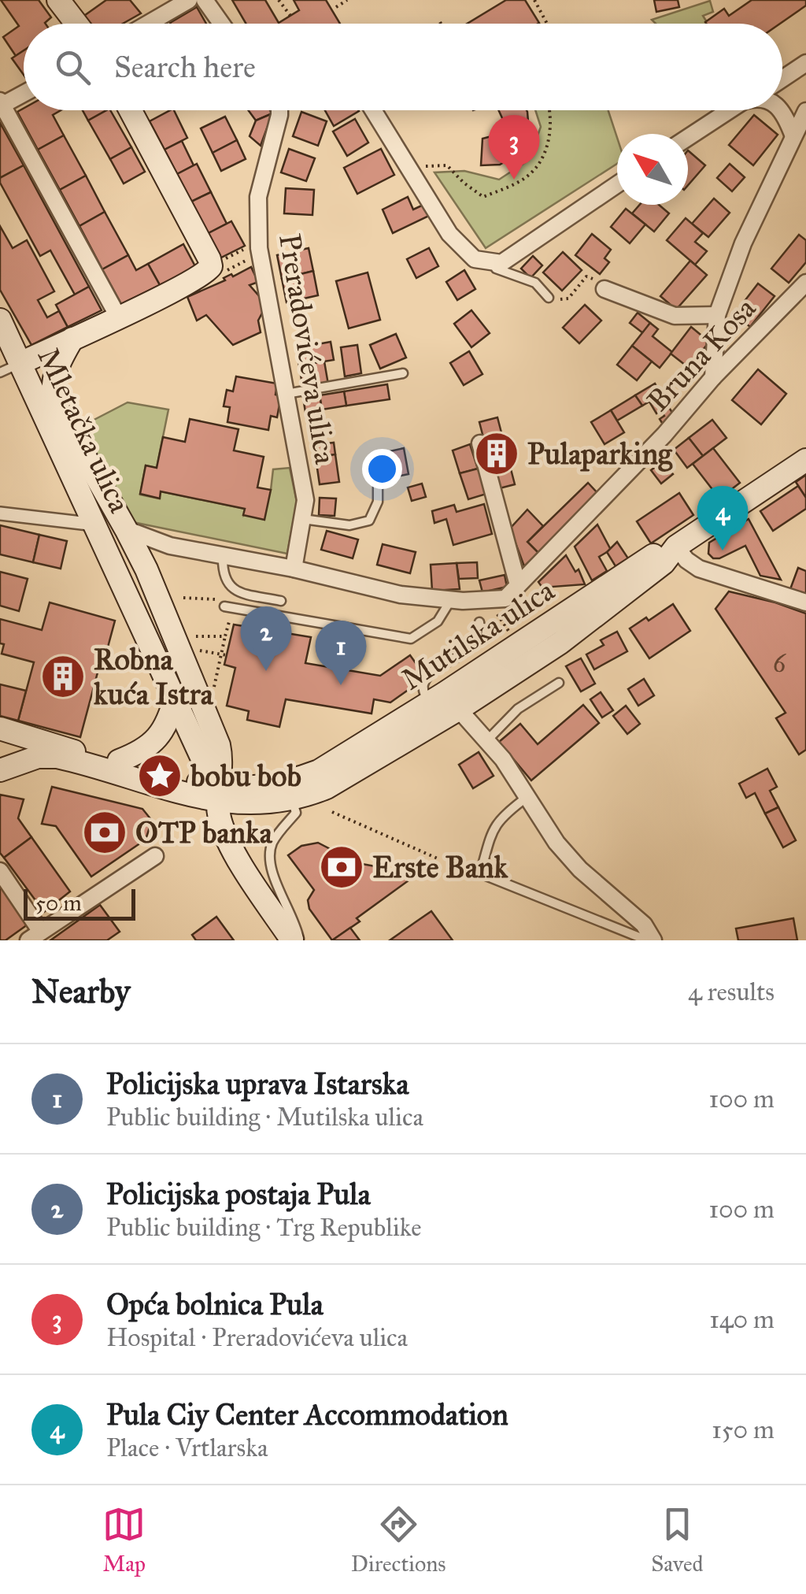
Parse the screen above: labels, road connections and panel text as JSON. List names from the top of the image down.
{
  "streets": {
    "main road": ["Mletačka ulica", "Mutilska ulica"],
    "street": ["Preradovićeva ulica", "Bruna Kosa"]
  },
  "crossings": [
    ["Mletačka ulica", "Mutilska ulica"]
  ],
  "places": {
    "building": ["Pulaparking", "Robna kuća Istra"],
    "place": ["bobu bob"],
    "bank": ["OTP banka", "Erste Bank"]
  },
  "house_numbers": ["6"],
  "scale_bar": "50 m",
  "north": "top left",
  "page": {
    "search": "Search here",
    "pins": [
      "3",
      "4",
      "2",
      "1"
    ],
    "scale": "50 m",
    "heading": ["Nearby", "4 results"],
    "list": [
      {
        "mark": "1",
        "name": "Policijska uprava Istarska",
        "note": "Public building · Mutilska ulica",
        "value": "100 m"
      },
      {
        "mark": "2",
        "name": "Policijska postaja Pula",
        "note": "Public building · Trg Republike",
        "value": "100 m"
      },
      {
        "mark": "3",
        "name": "Opća bolnica Pula",
        "note": "Hospital · Preradovićeva ulica",
        "value": "140 m"
      },
      {
        "mark": "4",
        "name": "Pula Ciy Center Accommodation",
        "note": "Place · Vrtlarska",
        "value": "150 m"
      }
    ],
    "nav": ["Map", "Directions", "Saved"]
  }
}
